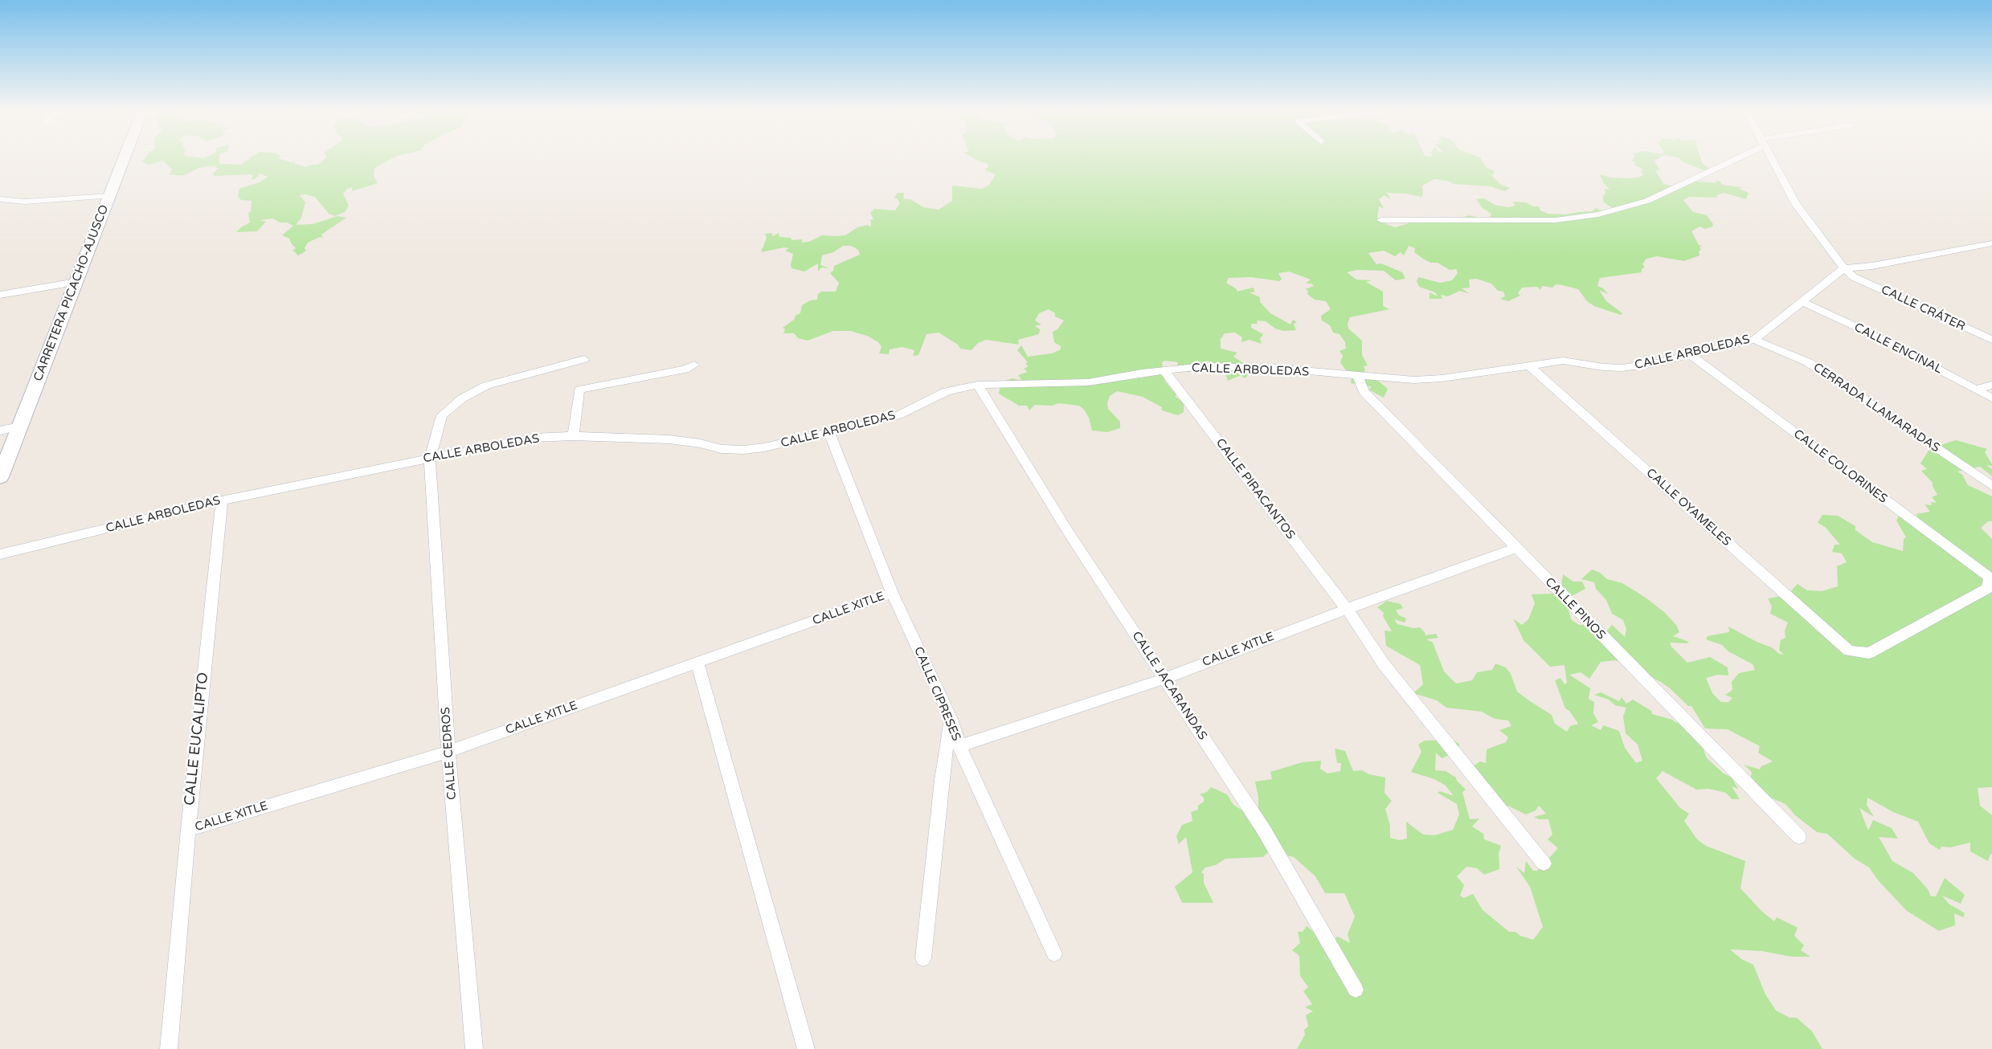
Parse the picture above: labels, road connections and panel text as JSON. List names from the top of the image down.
{
  "streets": {
    "main road": ["CARRETERA PICACHO-AJUSCO"],
    "street": [
      "CALLE CRÁTER",
      "CALLE ENCINAL",
      "CALLE ARBOLEDAS",
      "CERRADA LLAMARADAS",
      "CALLE COLORINES",
      "CALLE PIRACANTOS",
      "CALLE OYAMELES",
      "CALLE XITLE",
      "CALLE PINOS",
      "CALLE JACARANDAS",
      "CALLE CIPRESES",
      "CALLE EUCALIPTO",
      "CALLE CEDROS"
    ]
  },
  "crossings": [
    ["CALLE CRÁTER", "CALLE ARBOLEDAS"],
    ["CALLE ENCINAL", "CALLE ARBOLEDAS"],
    ["CALLE ARBOLEDAS", "CERRADA LLAMARADAS"],
    ["CALLE ARBOLEDAS", "CALLE COLORINES"],
    ["CALLE ARBOLEDAS", "CALLE PIRACANTOS"],
    ["CALLE ARBOLEDAS", "CALLE OYAMELES"],
    ["CALLE ARBOLEDAS", "CALLE PINOS"],
    ["CALLE ARBOLEDAS", "CALLE JACARANDAS"],
    ["CALLE ARBOLEDAS", "CALLE CIPRESES"],
    ["CALLE ARBOLEDAS", "CALLE EUCALIPTO"],
    ["CALLE ARBOLEDAS", "CALLE CEDROS"],
    ["CALLE COLORINES", "CALLE OYAMELES"],
    ["CALLE PIRACANTOS", "CALLE XITLE"],
    ["CALLE XITLE", "CALLE PINOS"],
    ["CALLE XITLE", "CALLE JACARANDAS"],
    ["CALLE XITLE", "CALLE CIPRESES"],
    ["CALLE XITLE", "CALLE EUCALIPTO"],
    ["CALLE XITLE", "CALLE CEDROS"]
  ]
}
